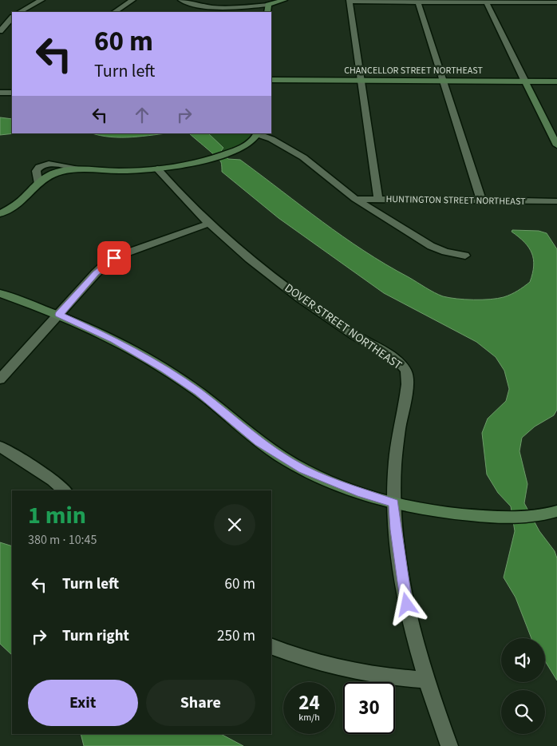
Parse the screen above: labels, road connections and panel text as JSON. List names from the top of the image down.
{
  "streets": {
    "street": ["CHANCELLOR STREET NORTHEAST", "HUNTINGTON STREET NORTHEAST", "DOVER STREET NORTHEAST"]
  },
  "page": {
    "turn": ["60 m", "Turn left"],
    "heading": ["1 min", "380 m · 10:45"],
    "list": [
      {
        "name": "Turn left",
        "value": "60 m"
      },
      {
        "name": "Turn right",
        "value": "250 m"
      }
    ],
    "buttons": ["Exit", "Share"],
    "speed": "24 km/h",
    "limit": "30"
  }
}
